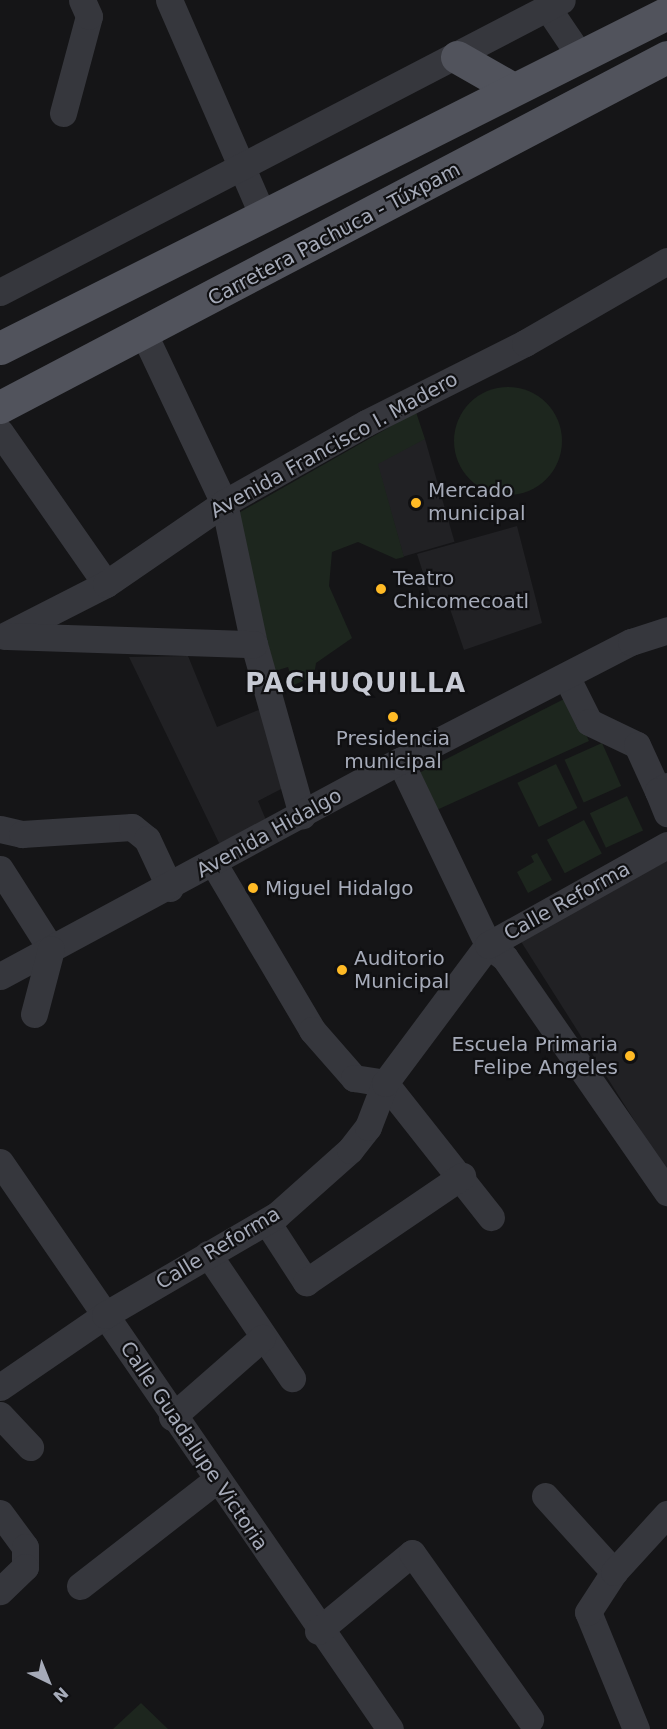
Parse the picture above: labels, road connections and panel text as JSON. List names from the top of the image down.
{
  "streets": {
    "main road": ["Carretera Pachuca - Túxpam"],
    "street": [
      "Avenida Francisco I. Madero",
      "Avenida Hidalgo",
      "Calle Reforma",
      "Calle Guadalupe Victoria"
    ]
  },
  "crossings": [
    ["Calle Reforma", "Calle Guadalupe Victoria"]
  ],
  "districts": ["PACHUQUILLA"],
  "places": [
    "Mercado municipal",
    "Teatro Chicomecoatl",
    "Presidencia municipal",
    "Miguel Hidalgo",
    "Auditorio Municipal",
    "Escuela Primaria Felipe Angeles"
  ],
  "north": "bottom right"
}
